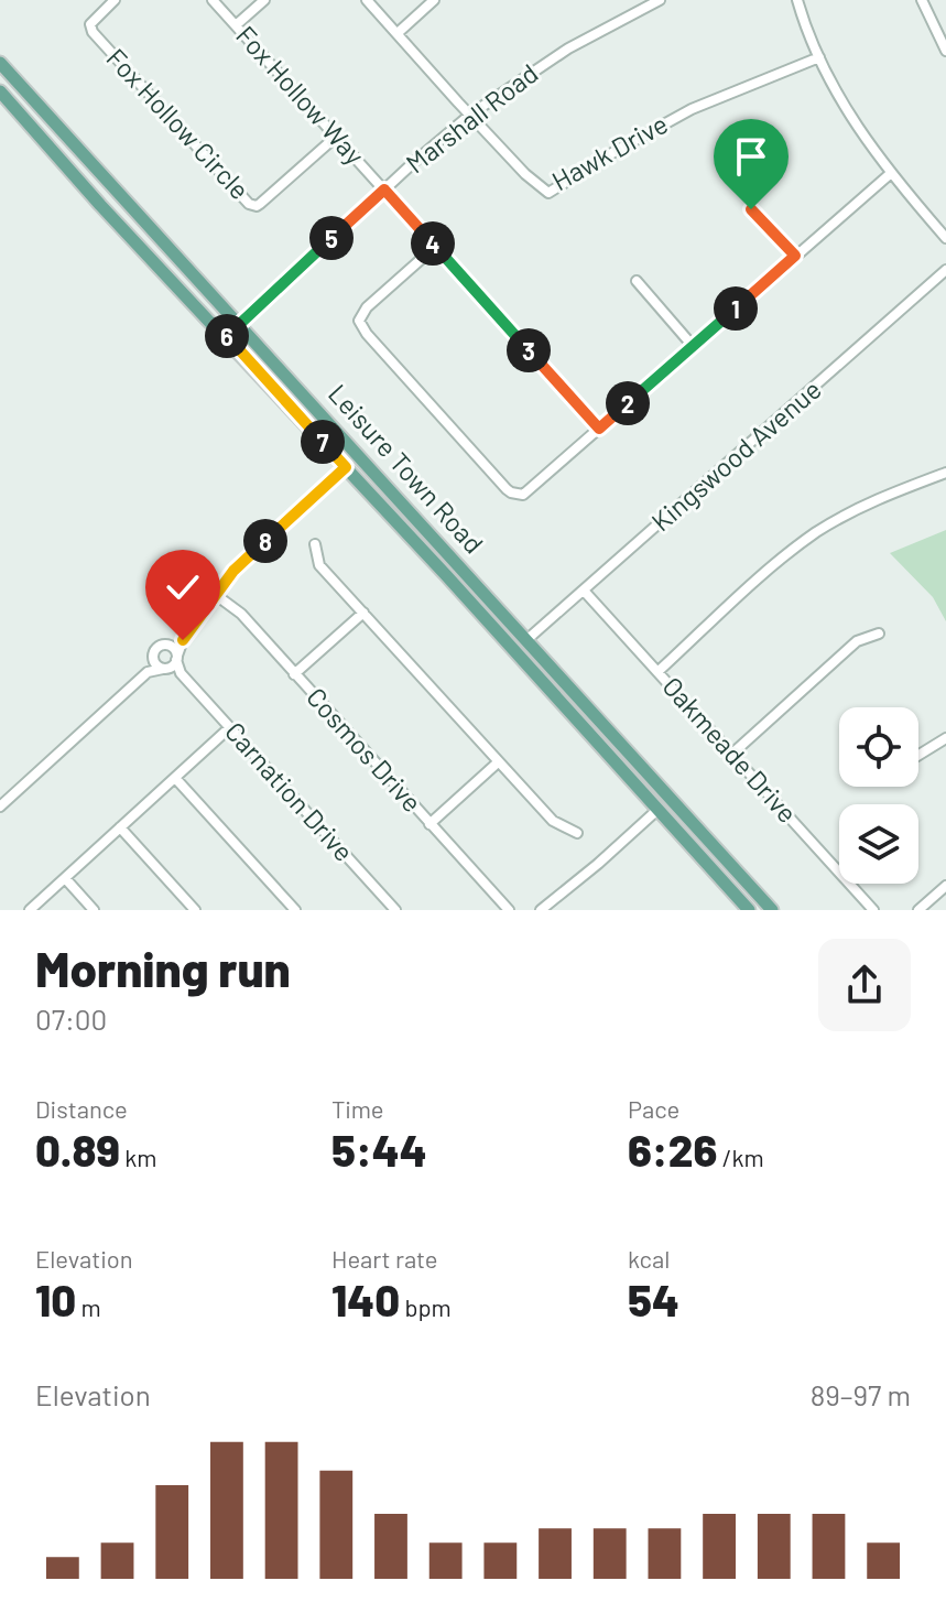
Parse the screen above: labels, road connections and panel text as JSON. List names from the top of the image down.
{
  "streets": {
    "main road": ["Leisure Town Road"],
    "street": [
      "Fox Hollow Way",
      "Marshall Road",
      "Fox Hollow Circle",
      "Hawk Drive",
      "Kingswood Avenue",
      "Cosmos Drive",
      "Oakmeade Drive",
      "Carnation Drive"
    ]
  },
  "crossings": [
    ["Fox Hollow Way", "Marshall Road"],
    ["Fox Hollow Way", "Fox Hollow Circle"],
    ["Marshall Road", "Hawk Drive"],
    ["Marshall Road", "Leisure Town Road"],
    ["Kingswood Avenue", "Leisure Town Road"],
    ["Kingswood Avenue", "Oakmeade Drive"]
  ],
  "page": {
    "pins": [
      "5",
      "4",
      "1",
      "6",
      "3",
      "2",
      "7",
      "8"
    ],
    "heading": ["Morning run", "07:00"],
    "stats": [
      ["Distance", "0.89 km"],
      ["Time", "5:44"],
      ["Pace", "6:26 /km"],
      ["Elevation", "10 m"],
      ["Heart rate", "140 bpm"],
      ["kcal", "54"]
    ],
    "chart": ["Elevation", "89–97 m"]
  }
}
